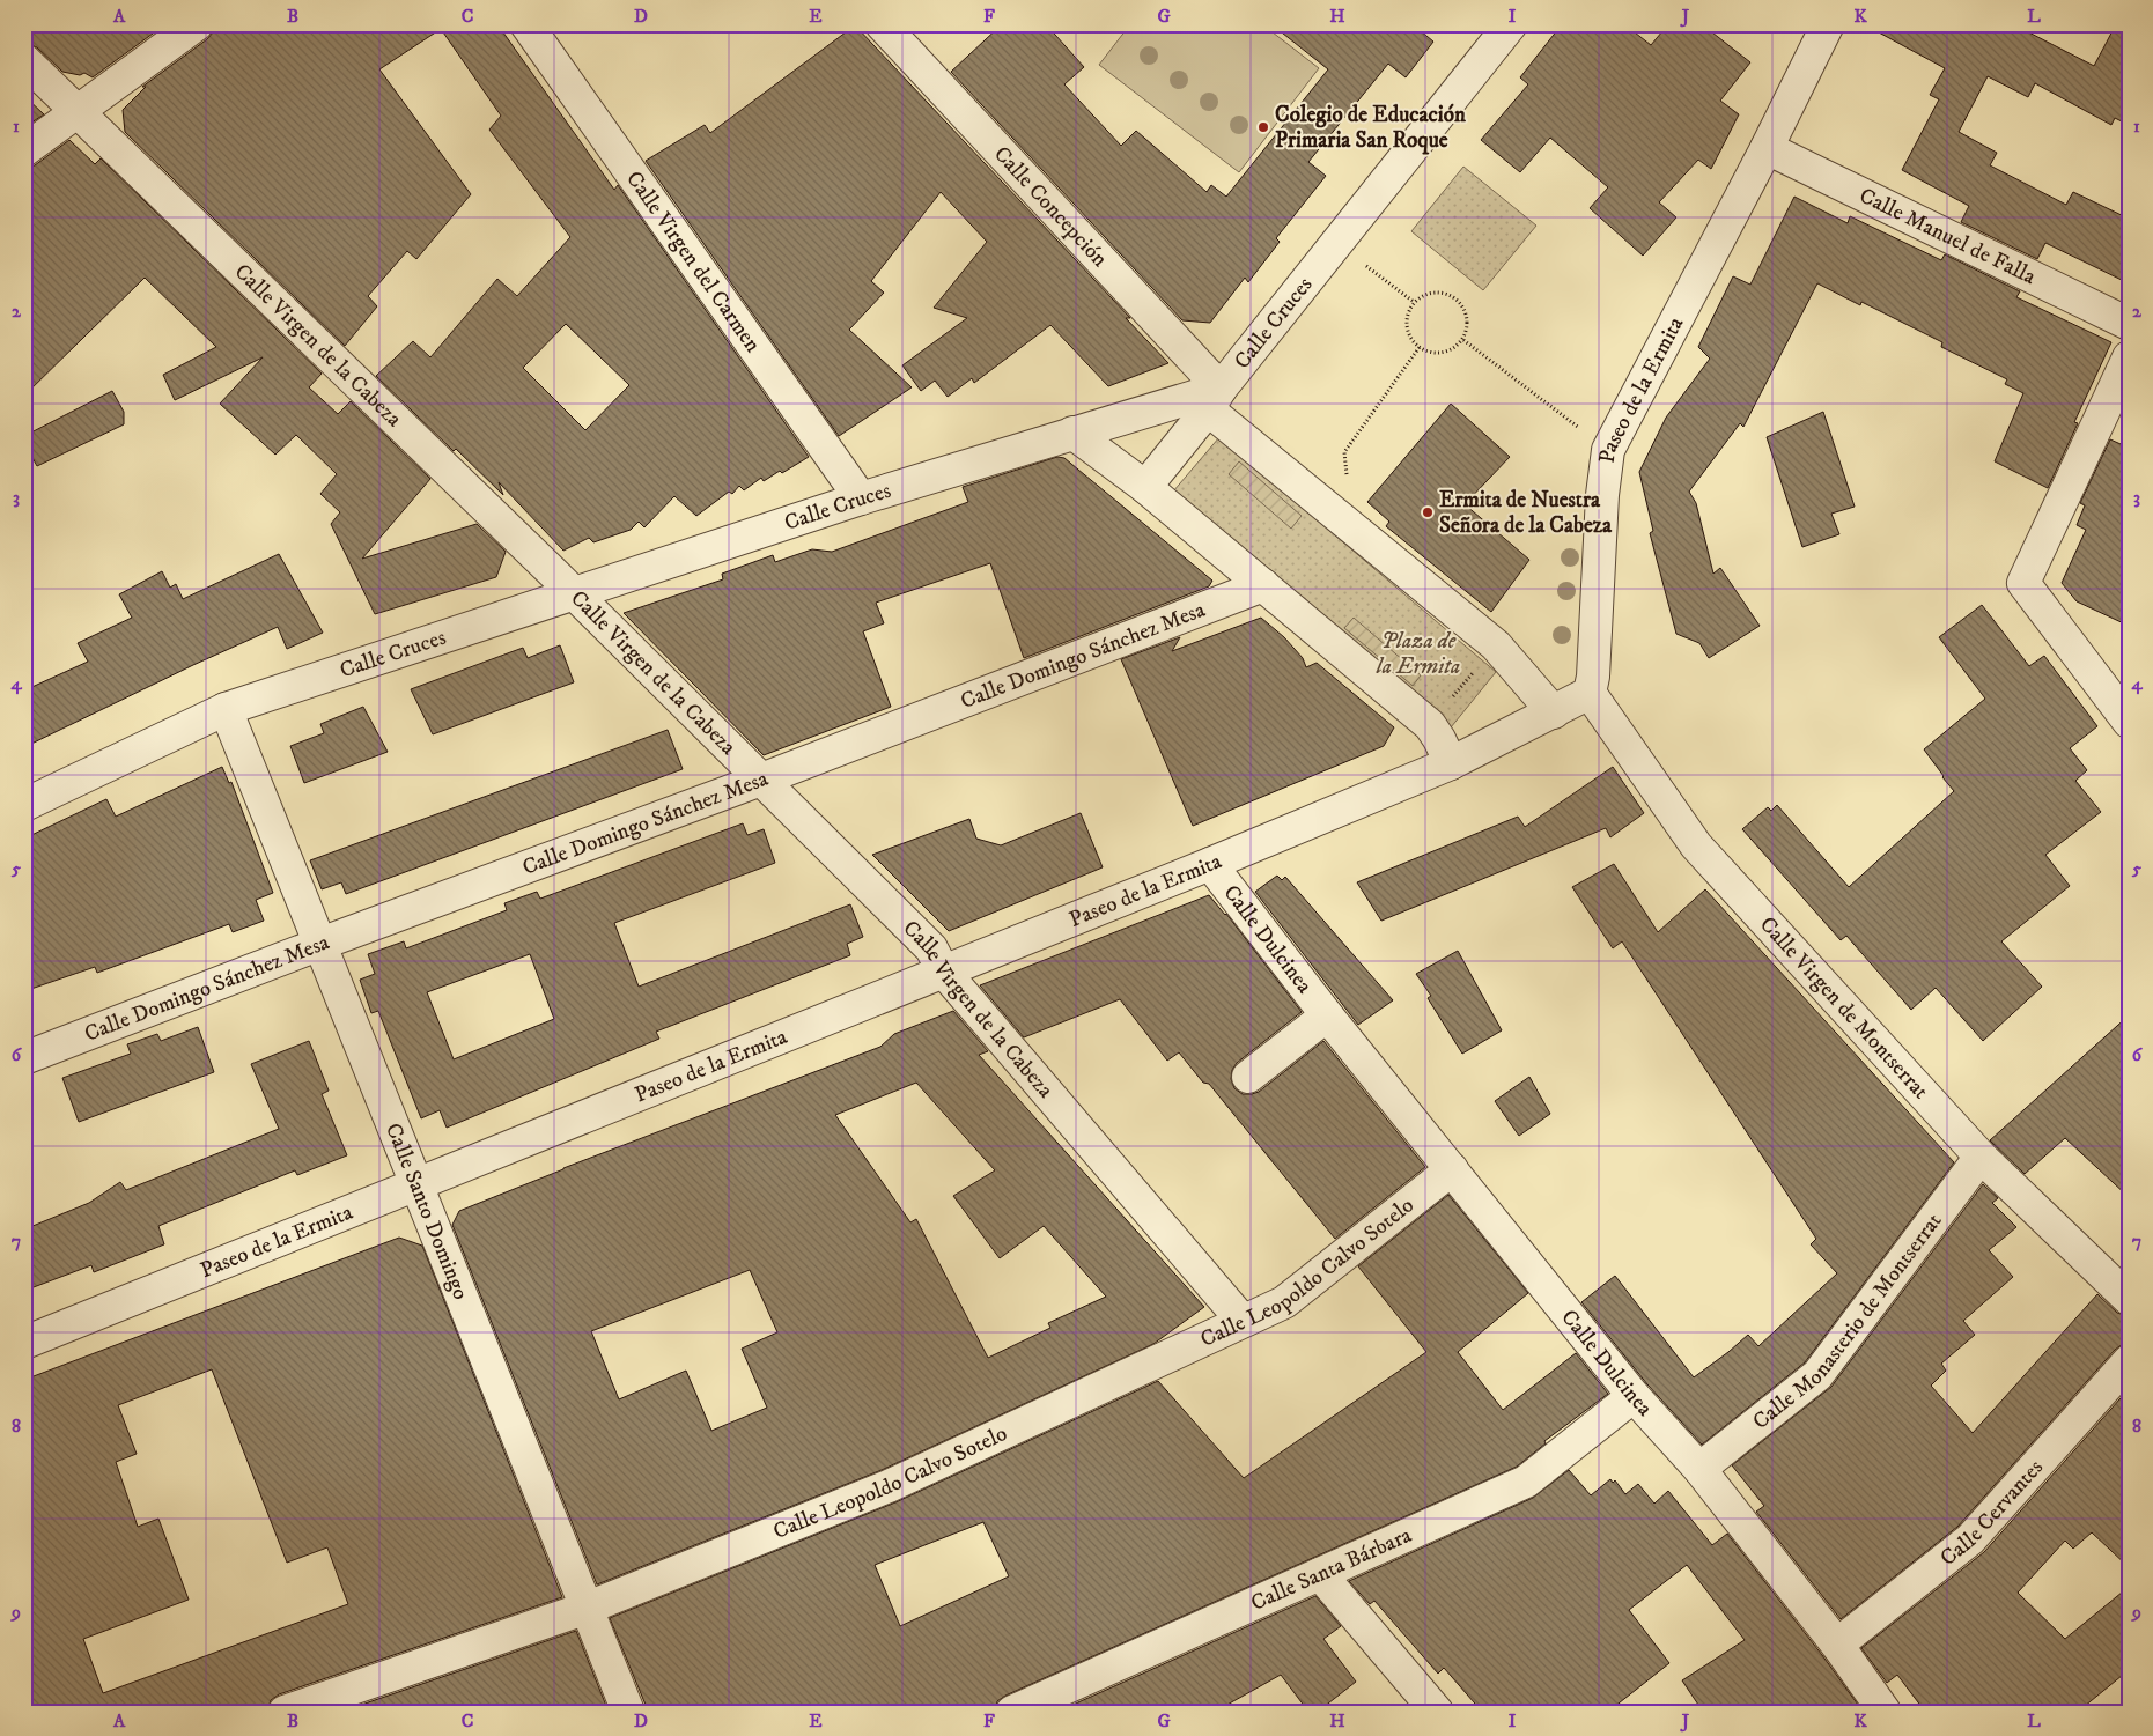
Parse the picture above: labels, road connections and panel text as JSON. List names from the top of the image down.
{
  "streets": {
    "street": [
      "Calle Concepción",
      "Calle Manuel de Falla",
      "Calle Virgen del Carmen",
      "Calle Cruces",
      "Calle Virgen de la Cabeza",
      "Paseo de la Ermita",
      "Calle Domingo Sánchez Mesa",
      "Calle Dulcinea",
      "Calle Virgen de Montserrat",
      "Calle Santo Domingo",
      "Calle Leopoldo Calvo Sotelo",
      "Calle Monasterio de Montserrat",
      "Calle Cervantes",
      "Calle Santa Bárbara"
    ]
  },
  "crossings": [
    ["Calle Concepción", "Calle Cruces"],
    ["Calle Manuel de Falla", "Paseo de la Ermita"],
    ["Calle Virgen del Carmen", "Calle Cruces"],
    ["Calle Cruces", "Calle Virgen de la Cabeza"],
    ["Calle Cruces", "Calle Santo Domingo"],
    ["Calle Virgen de la Cabeza", "Paseo de la Ermita"],
    ["Calle Virgen de la Cabeza", "Calle Domingo Sánchez Mesa"],
    ["Calle Virgen de la Cabeza", "Calle Leopoldo Calvo Sotelo"],
    ["Paseo de la Ermita", "Calle Dulcinea"],
    ["Paseo de la Ermita", "Calle Virgen de Montserrat"],
    ["Paseo de la Ermita", "Calle Santo Domingo"],
    ["Calle Domingo Sánchez Mesa", "Calle Santo Domingo"],
    ["Calle Dulcinea", "Calle Leopoldo Calvo Sotelo"],
    ["Calle Dulcinea", "Calle Monasterio de Montserrat"],
    ["Calle Dulcinea", "Calle Cervantes"],
    ["Calle Dulcinea", "Calle Santa Bárbara"],
    ["Calle Virgen de Montserrat", "Calle Monasterio de Montserrat"],
    ["Calle Santo Domingo", "Calle Leopoldo Calvo Sotelo"]
  ],
  "parks": ["Plaza de la Ermita"],
  "places": ["Colegio de Educación Primaria San Roque", "Ermita de Nuestra Señora de la Cabeza"],
  "grid": {
    "columns": [
      "A",
      "B",
      "C",
      "D",
      "E",
      "F",
      "G",
      "H",
      "I",
      "J",
      "K",
      "L"
    ],
    "rows": [
      "1",
      "2",
      "3",
      "4",
      "5",
      "6",
      "7",
      "8",
      "9"
    ]
  }
}
